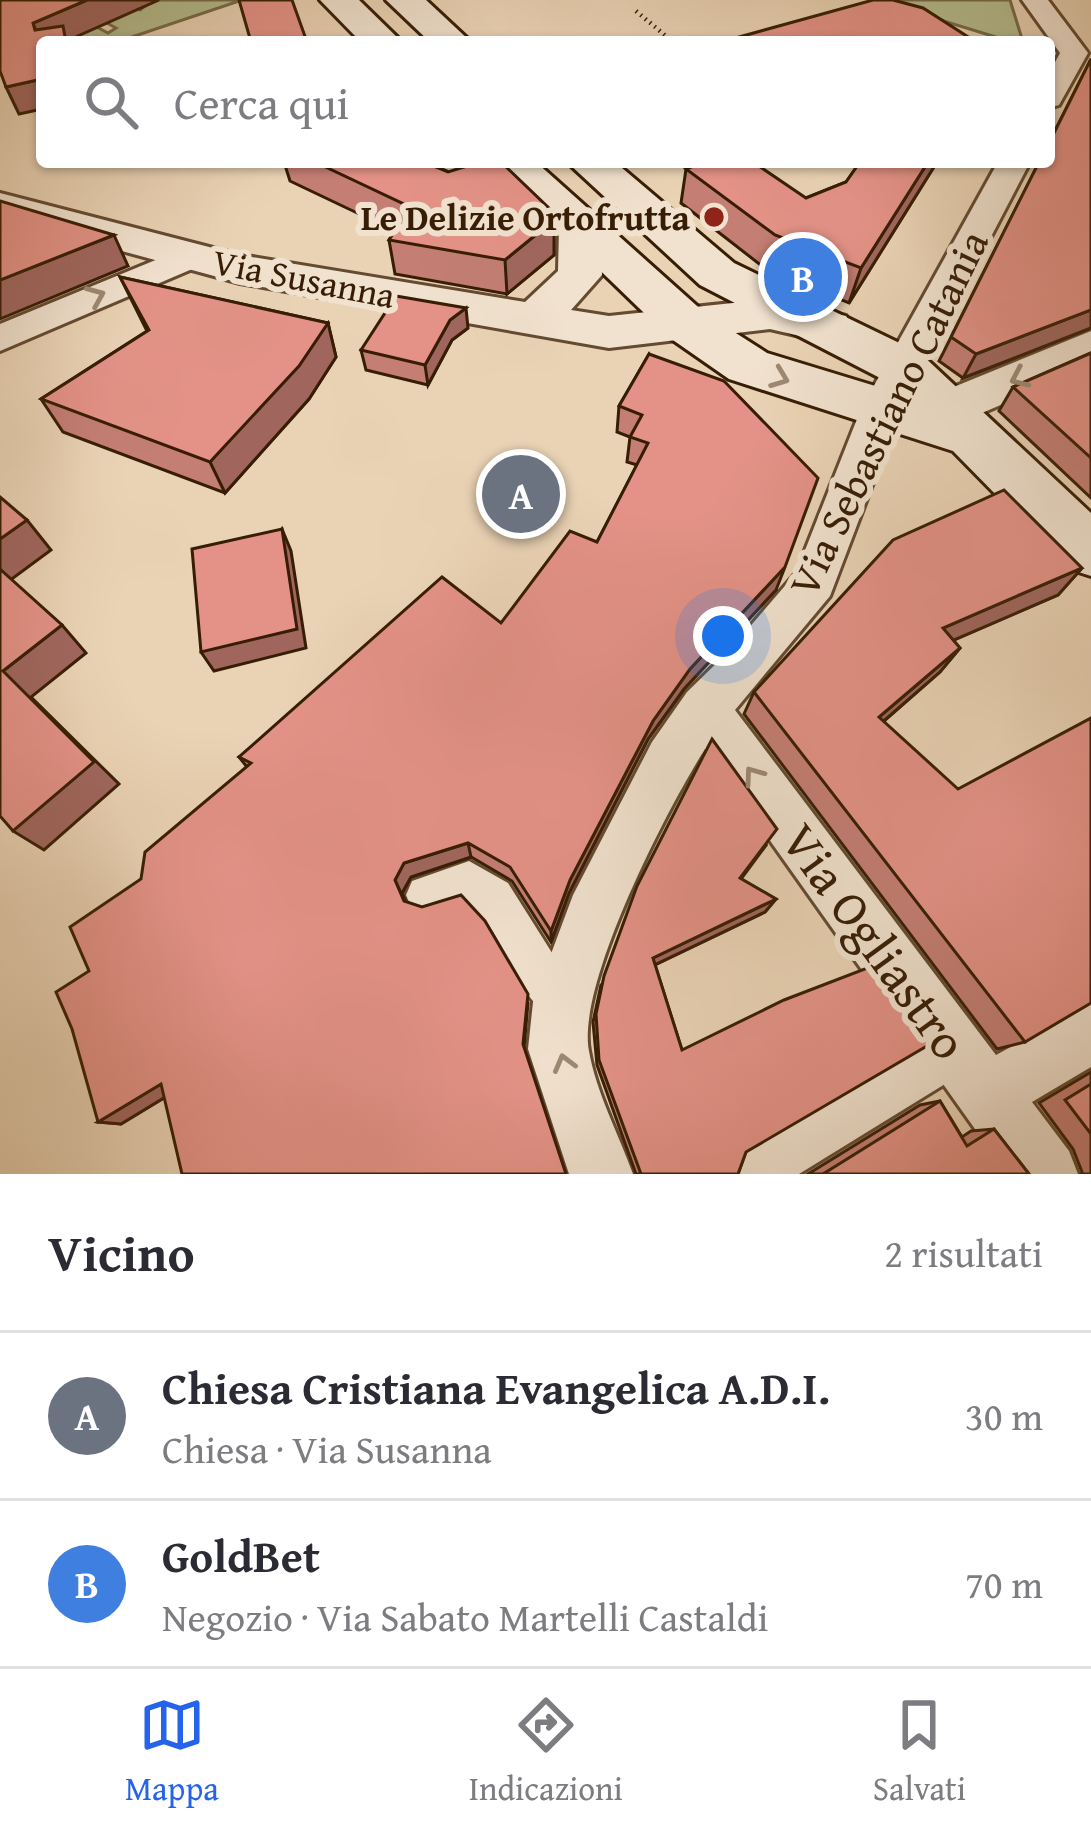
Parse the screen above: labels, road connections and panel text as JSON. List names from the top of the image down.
{
  "streets": {
    "street": ["Via Susanna", "Via Sebastiano Catania", "Via Ogliastro"]
  },
  "crossings": [
    ["Via Sebastiano Catania", "Via Ogliastro"]
  ],
  "one_way": ["Via Ogliastro"],
  "places": ["Le Delizie Ortofrutta"],
  "page": {
    "search": "Cerca qui",
    "pins": ["B", "A"],
    "heading": ["Vicino", "2 risultati"],
    "list": [
      {
        "mark": "A",
        "name": "Chiesa Cristiana Evangelica A.D.I.",
        "note": "Chiesa · Via Susanna",
        "value": "30 m"
      },
      {
        "mark": "B",
        "name": "GoldBet",
        "note": "Negozio · Via Sabato Martelli Castaldi",
        "value": "70 m"
      }
    ],
    "nav": ["Mappa", "Indicazioni", "Salvati"]
  }
}
